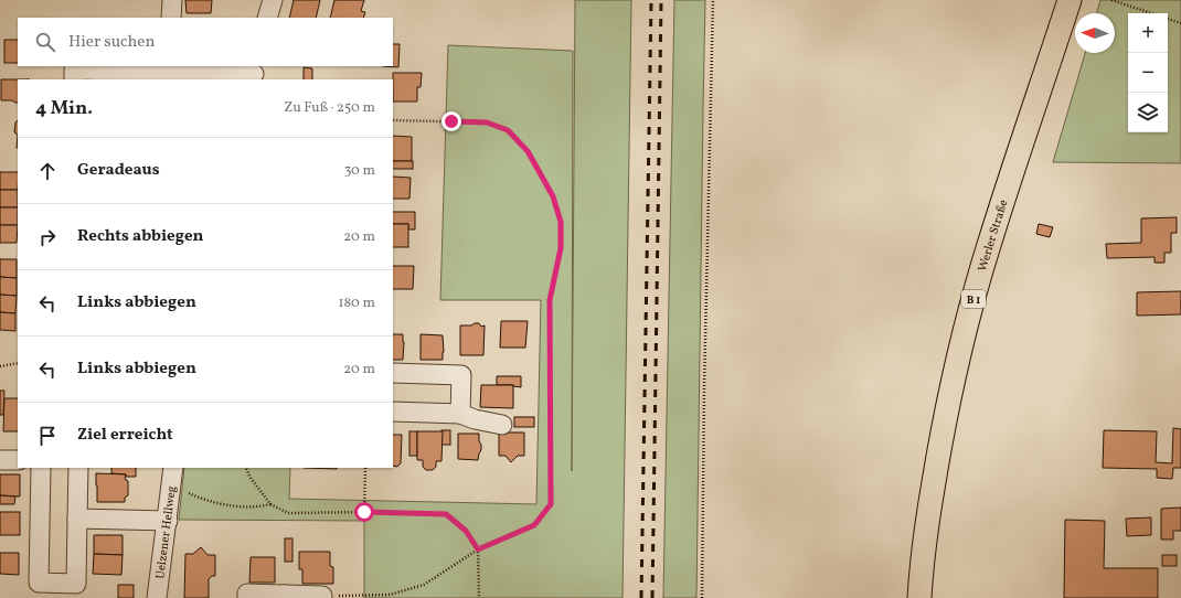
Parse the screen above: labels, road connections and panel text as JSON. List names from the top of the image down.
{
  "streets": {
    "main road": ["Werler Straße", "B 1"],
    "street": ["Uelzener Hellweg"]
  },
  "north": "left",
  "page": {
    "map_buttons": ["+", "−"],
    "search": "Hier suchen",
    "heading": ["4 Min.", "Zu Fuß · 250 m"],
    "list": [
      ["Geradeaus", "30 m"],
      ["Rechts abbiegen", "20 m"],
      ["Links abbiegen", "180 m"],
      ["Links abbiegen", "20 m"],
      "Ziel erreicht"
    ]
  }
}
